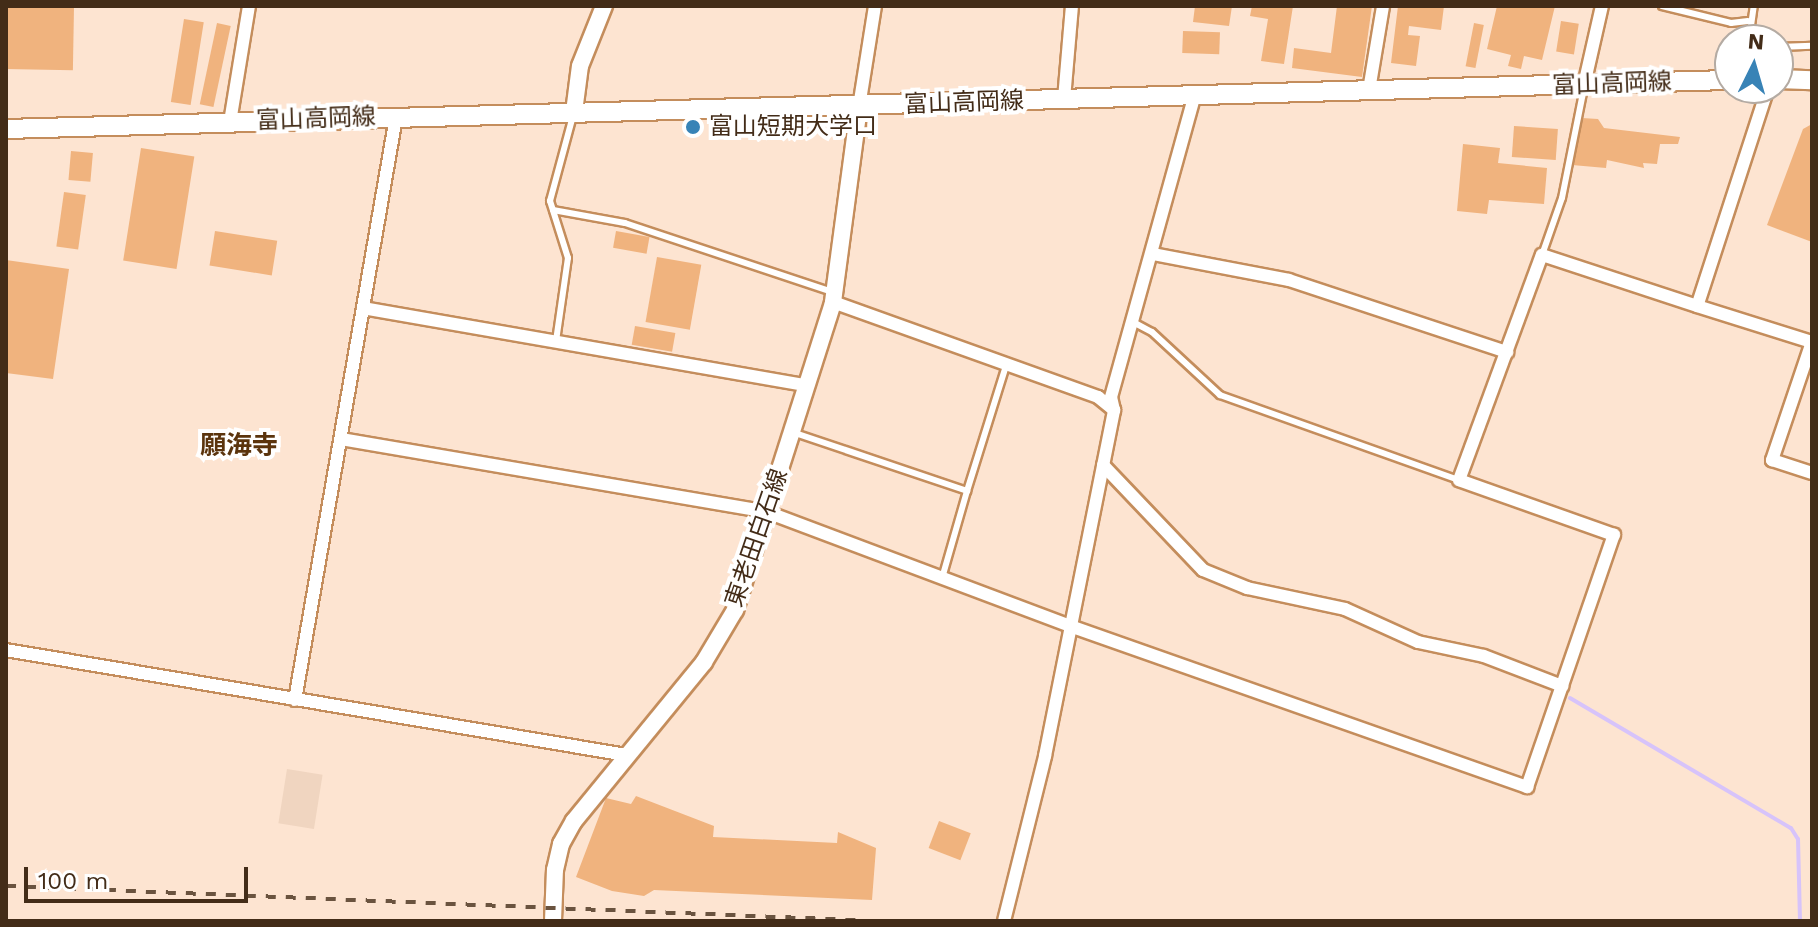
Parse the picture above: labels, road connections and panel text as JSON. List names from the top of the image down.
{
  "streets": {
    "main road": ["富山高岡線", "東老田白石線"]
  },
  "crossings": [
    ["富山高岡線", "東老田白石線"]
  ],
  "districts": ["願海寺"],
  "places": ["富山短期大学口"],
  "scale_bar": "100 m",
  "north": "top"
}
